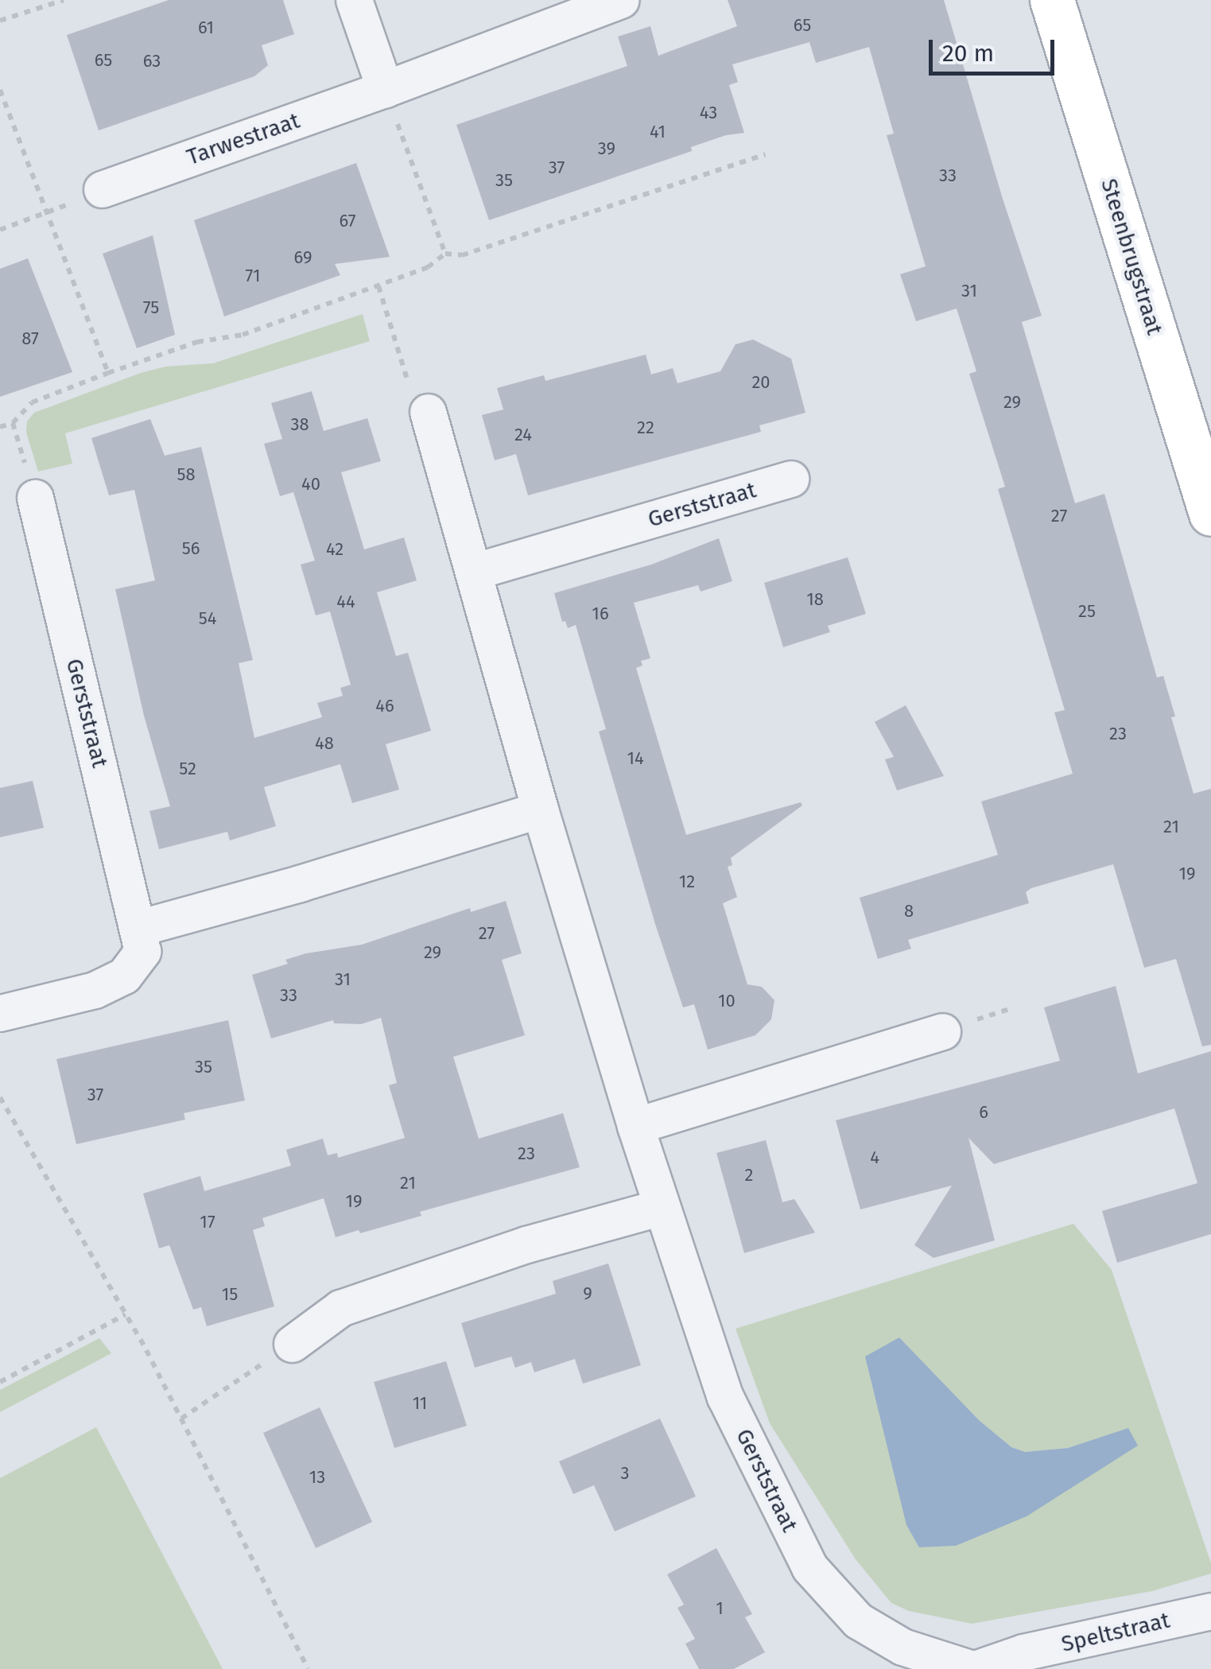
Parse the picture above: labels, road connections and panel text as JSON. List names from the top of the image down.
{
  "streets": {
    "street": [
      "Tarwestraat",
      "Steenbrugstraat",
      "Gerststraat",
      "Speltstraat"
    ]
  },
  "crossings": [
    ["Gerststraat", "Speltstraat"]
  ],
  "house_numbers": [
    "65",
    "61",
    "65",
    "63",
    "43",
    "41",
    "39",
    "37",
    "33",
    "35",
    "67",
    "69",
    "71",
    "31",
    "75",
    "87",
    "20",
    "29",
    "38",
    "22",
    "24",
    "58",
    "40",
    "27",
    "56",
    "42",
    "18",
    "44",
    "25",
    "16",
    "54",
    "46",
    "23",
    "48",
    "14",
    "52",
    "21",
    "19",
    "12",
    "8",
    "27",
    "29",
    "31",
    "33",
    "10",
    "35",
    "37",
    "6",
    "23",
    "4",
    "2",
    "21",
    "19",
    "17",
    "9",
    "15",
    "11",
    "3",
    "13",
    "1"
  ],
  "scale_bar": "20 m"
}
